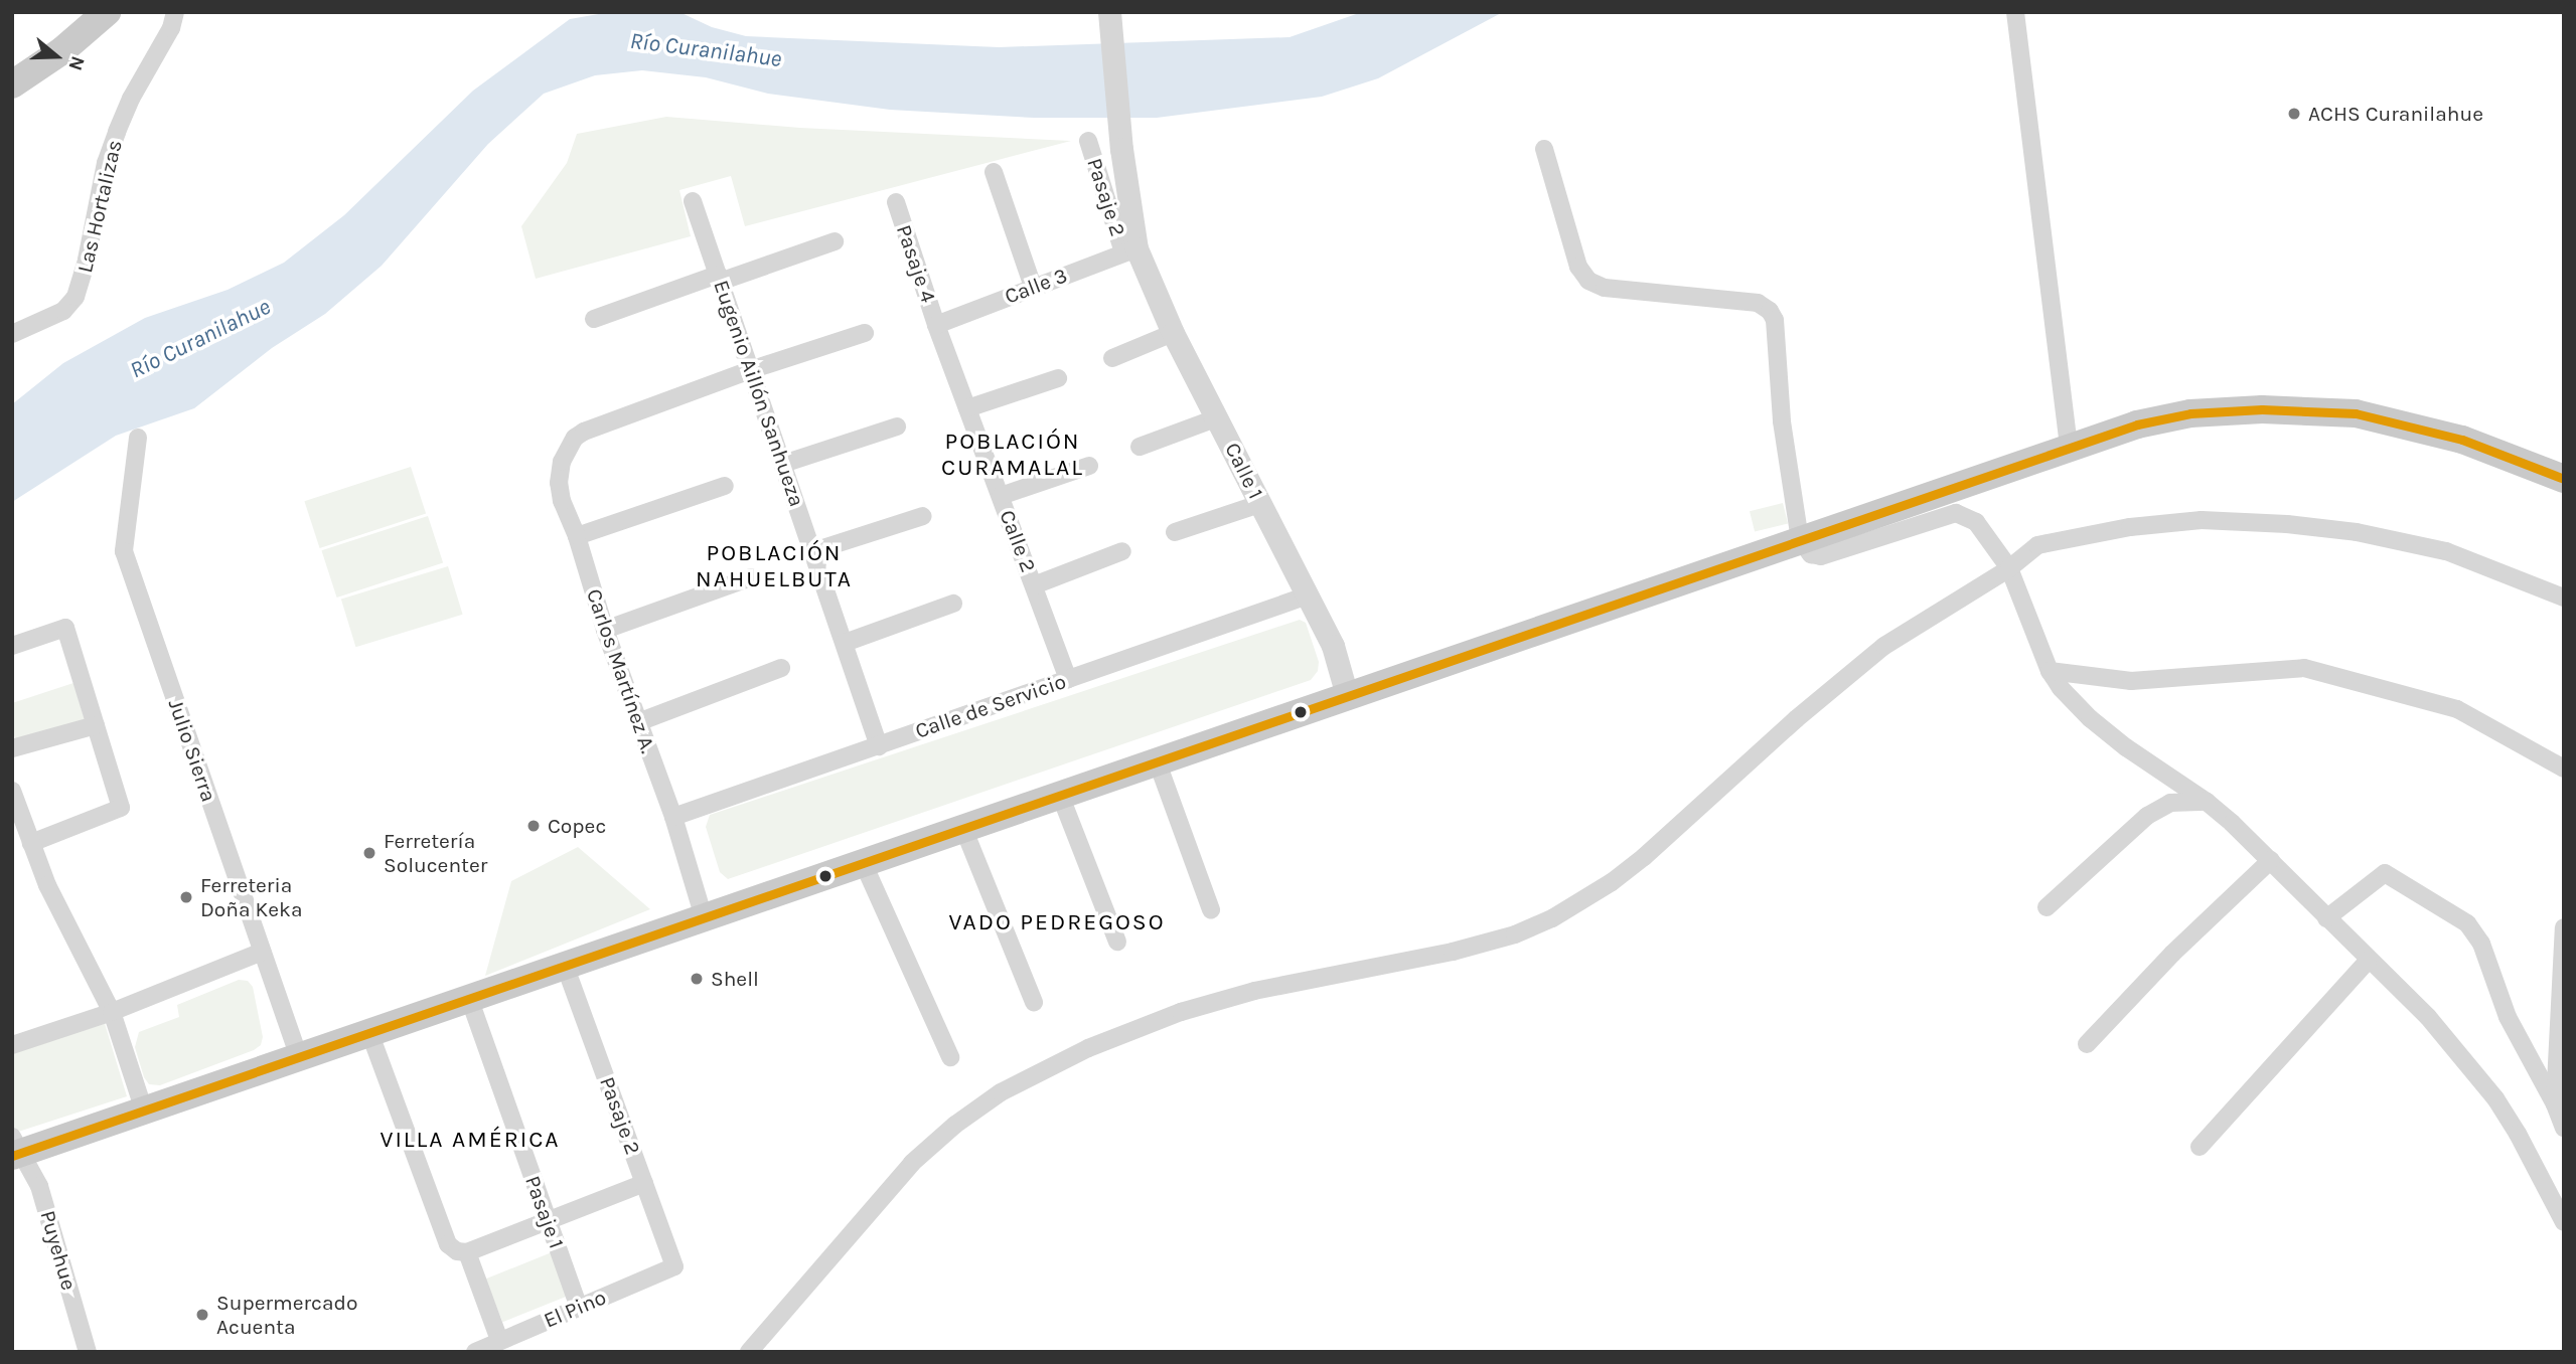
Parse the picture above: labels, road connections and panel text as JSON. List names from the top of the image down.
{
  "streets": {
    "street": [
      "Pasaje 2",
      "Las Hortalizas",
      "Pasaje 4",
      "Calle 3",
      "Eugenio Aillón Sanhueza",
      "Calle 1",
      "Calle 2",
      "Carlos Martínez A.",
      "Calle de Servicio",
      "Julio Sierra",
      "Pasaje 1",
      "Puyehue",
      "El Pino"
    ]
  },
  "crossings": [
    ["Pasaje 2", "Calle 3"],
    ["Pasaje 2", "Calle 1"],
    ["Pasaje 2", "El Pino"],
    ["Pasaje 4", "Calle 3"],
    ["Pasaje 4", "Calle 2"],
    ["Calle 3", "Calle 1"],
    ["Calle 3", "Calle 2"],
    ["Eugenio Aillón Sanhueza", "Carlos Martínez A."],
    ["Eugenio Aillón Sanhueza", "Calle de Servicio"],
    ["Calle 1", "Calle de Servicio"],
    ["Calle 2", "Calle de Servicio"],
    ["Carlos Martínez A.", "Calle de Servicio"],
    ["Pasaje 1", "El Pino"]
  ],
  "districts": [
    "POBLACIÓN CURAMALAL",
    "POBLACIÓN NAHUELBUTA",
    "VADO PEDREGOSO",
    "VILLA AMÉRICA"
  ],
  "water": ["Río Curanilahue"],
  "places": [
    "ACHS Curanilahue",
    "Copec",
    "Ferretería Solucenter",
    "Ferreteria Doña Keka",
    "Shell",
    "Supermercado Acuenta"
  ],
  "north": "right"
}
